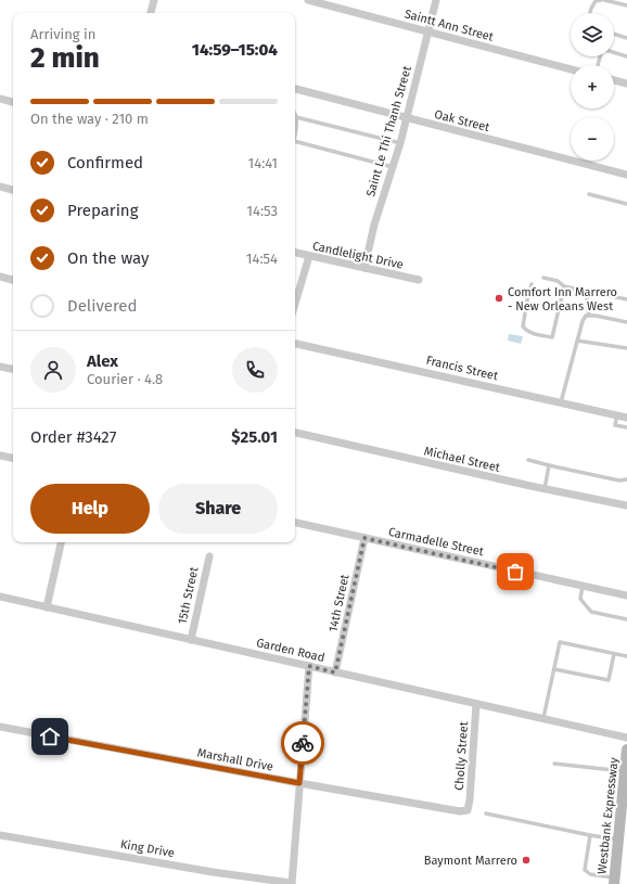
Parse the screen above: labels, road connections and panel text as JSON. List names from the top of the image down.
{
  "streets": {
    "main road": ["Westbank Expressway"],
    "street": [
      "Saintt Ann Street",
      "Oak Street",
      "Saint Le Thi Thanh Street",
      "Candlelight Drive",
      "Francis Street",
      "Michael Street",
      "Carmadelle Street",
      "15th Street",
      "14th Street",
      "Garden Road",
      "Cholly Street",
      "Marshall Drive",
      "King Drive"
    ]
  },
  "crossings": [
    ["Saintt Ann Street", "Saint Le Thi Thanh Street"],
    ["Oak Street", "Saint Le Thi Thanh Street"],
    ["Saint Le Thi Thanh Street", "Candlelight Drive"],
    ["Carmadelle Street", "14th Street"],
    ["15th Street", "Garden Road"],
    ["14th Street", "Garden Road"],
    ["Garden Road", "Cholly Street"],
    ["Cholly Street", "Marshall Drive"]
  ],
  "places": ["Comfort Inn Marrero - New Orleans West", "Baymont Marrero"],
  "page": {
    "map_buttons": ["+", "−"],
    "heading": ["2 min", "Arriving in", "14:59–15:04"],
    "panel": [
      "Alex",
      "Courier · 4.8",
      "Order #3427",
      "$25.01"
    ],
    "bar": "On the way · 210 m",
    "list": [
      ["Confirmed", "14:41"],
      ["Preparing", "14:53"],
      ["On the way", "14:54"],
      "Delivered"
    ],
    "buttons": ["Help", "Share"]
  }
}
